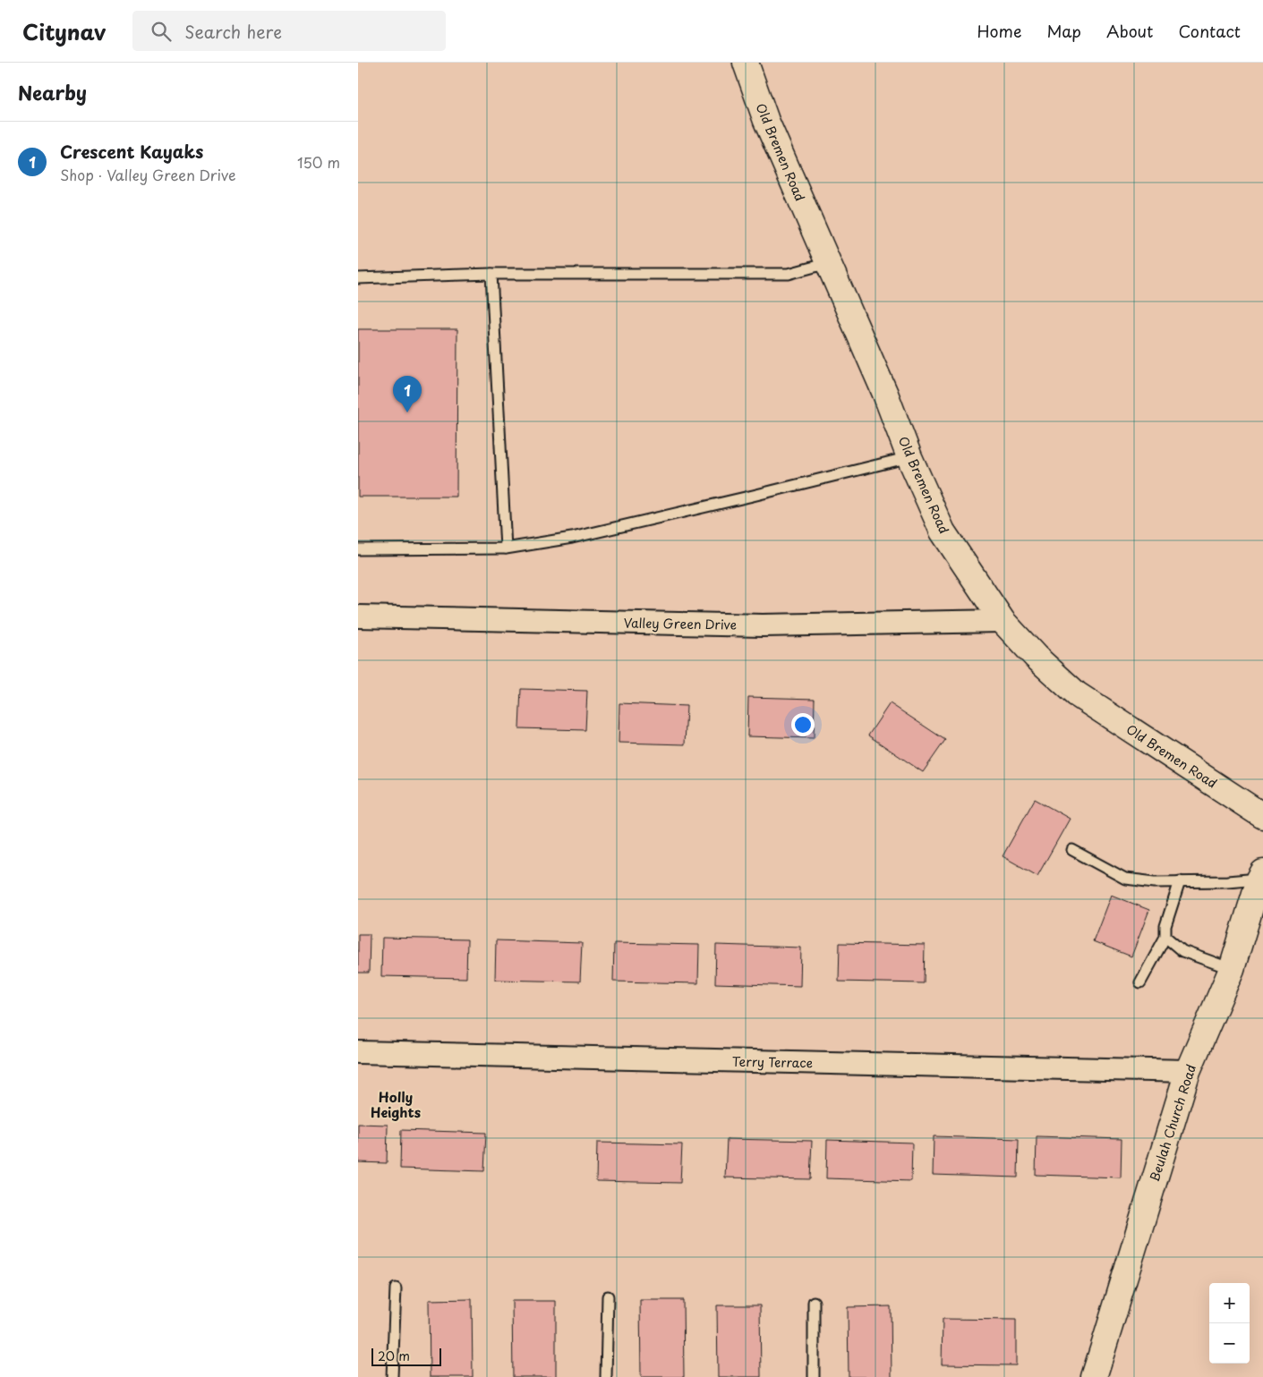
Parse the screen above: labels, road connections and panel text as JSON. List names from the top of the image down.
{
  "streets": {
    "street": [
      "Old Bremen Road",
      "Valley Green Drive",
      "Terry Terrace",
      "Beulah Church Road"
    ]
  },
  "crossings": [
    ["Old Bremen Road", "Valley Green Drive"],
    ["Terry Terrace", "Beulah Church Road"]
  ],
  "districts": ["Holly Heights"],
  "scale_bar": "20 m",
  "page": {
    "header": "Citynav",
    "search": "Search here",
    "nav": [
      "Home",
      "Map",
      "About",
      "Contact"
    ],
    "heading": "Nearby",
    "list": [
      {
        "mark": "1",
        "name": "Crescent Kayaks",
        "note": "Shop · Valley Green Drive",
        "value": "150 m"
      }
    ],
    "pins": "1",
    "map_buttons": ["+", "−"],
    "scale": "20 m"
  }
}
